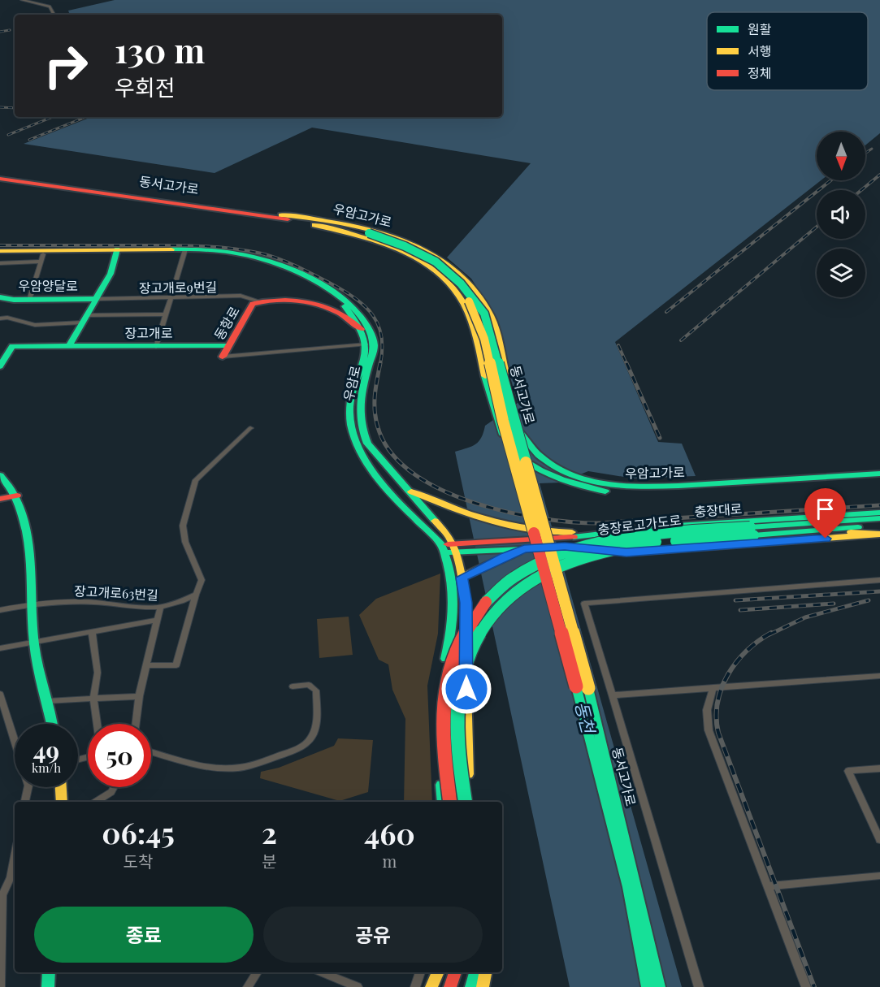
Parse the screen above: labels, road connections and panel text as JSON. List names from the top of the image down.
{
  "streets": {
    "main road": [
      "동서고가로",
      "우암고가로",
      "우암양달로",
      "동항로",
      "장고개로",
      "우암로",
      "충장대로",
      "충장로고가도로"
    ],
    "street": ["장고개로9번길", "장고개로63번길"]
  },
  "crossings": [
    ["동서고가로", "우암고가로"],
    ["우암양달로", "장고개로9번길"],
    ["장고개로9번길", "동항로"],
    ["동항로", "장고개로"],
    ["동항로", "우암로"],
    ["충장대로", "충장로고가도로"]
  ],
  "water": ["동천"],
  "legend": ["원활", "서행", "정체"],
  "north": "bottom",
  "page": {
    "turn": ["130 m", "우회전"],
    "speed": "49 km/h",
    "limit": "50",
    "eta": [
      "06:45",
      "도착",
      "2",
      "분",
      "460",
      "m"
    ],
    "buttons": ["종료", "공유"]
  }
}
